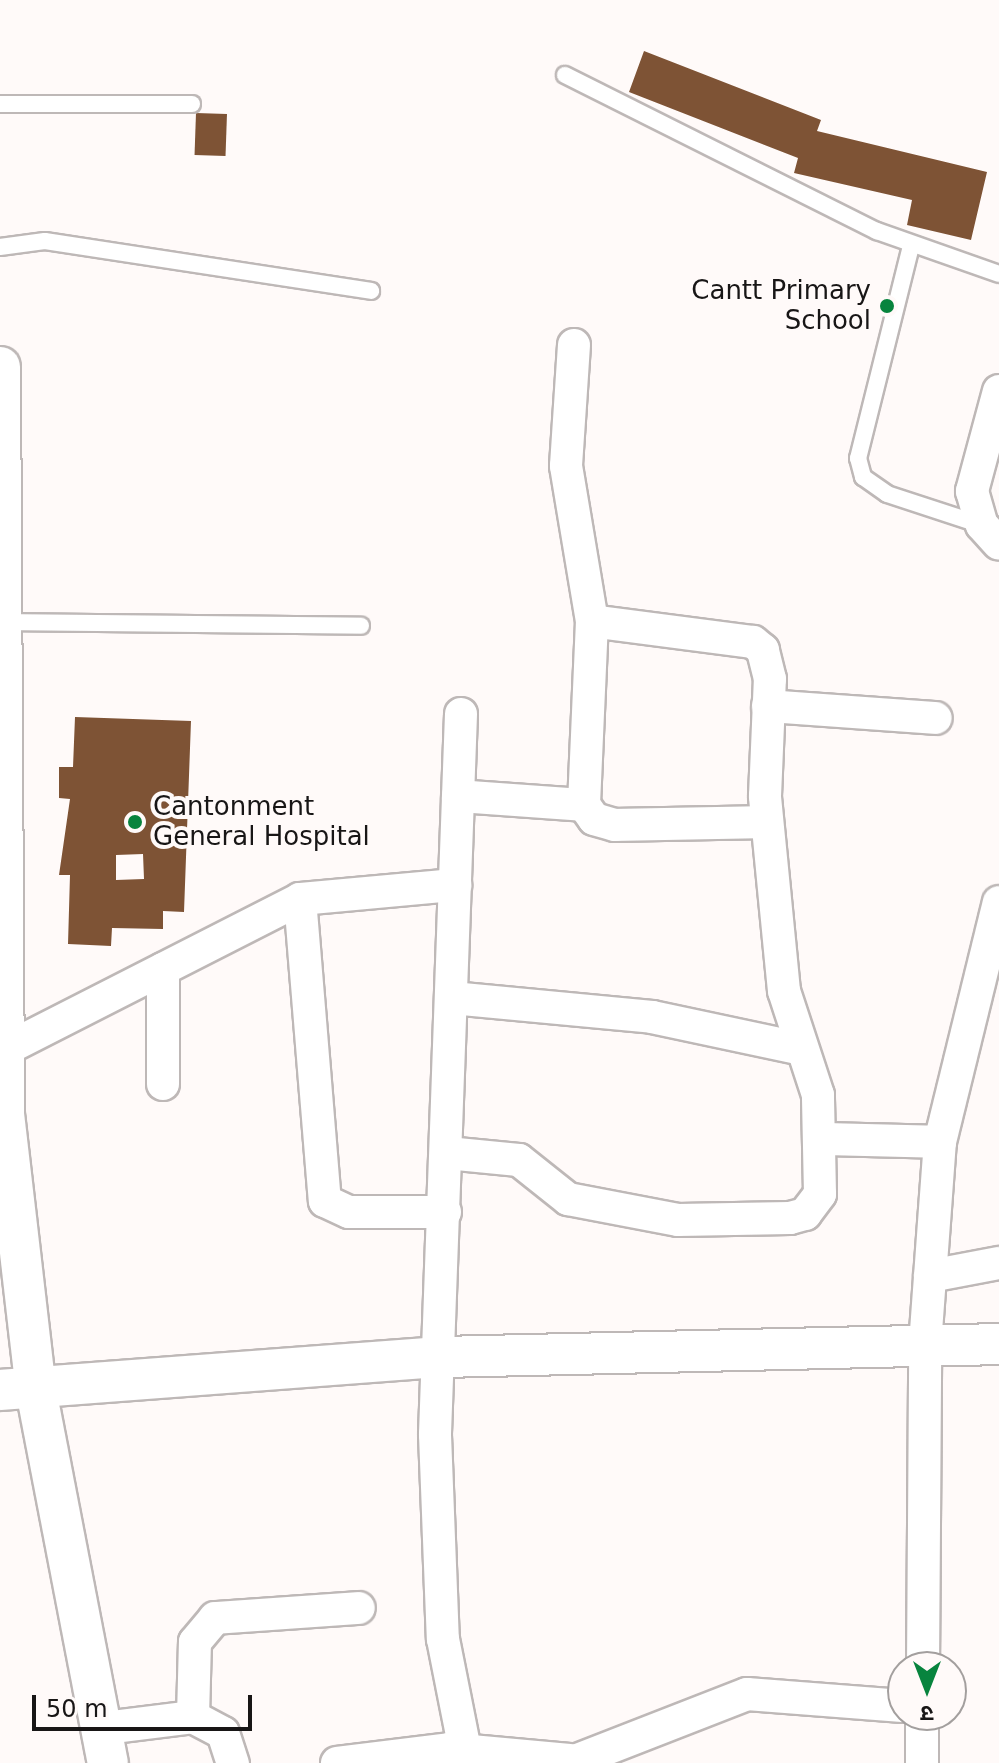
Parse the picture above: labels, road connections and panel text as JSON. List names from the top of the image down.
{
  "places": ["Cantt Primary School", "Cantonment General Hospital"],
  "scale_bar": "50 m",
  "north": "bottom"
}
